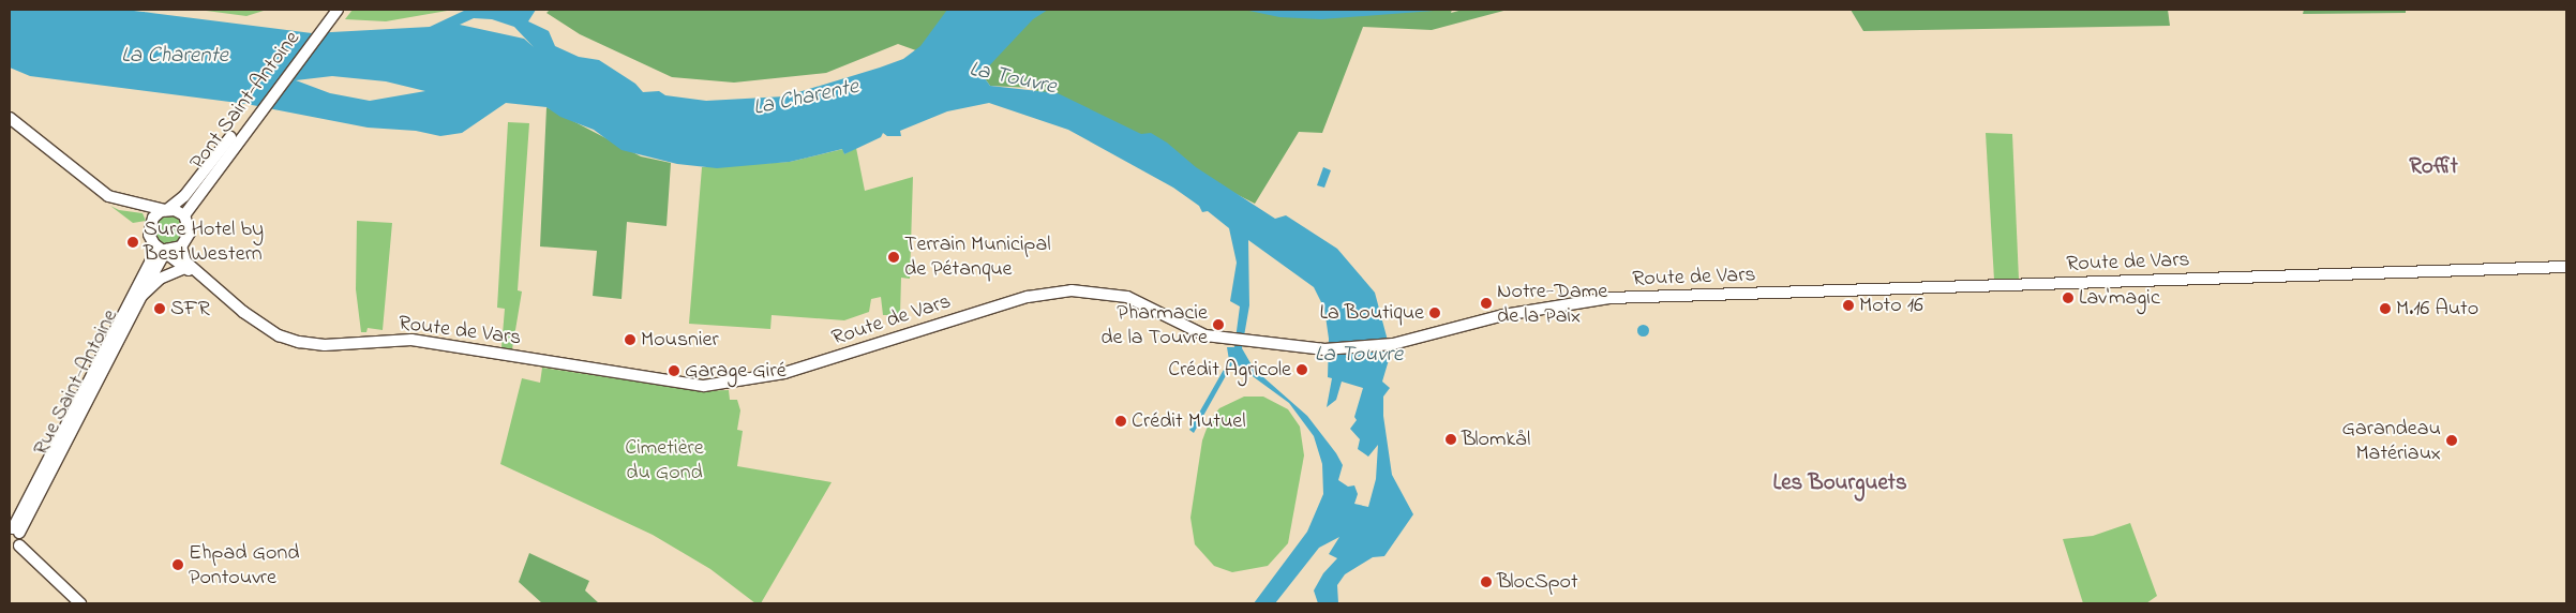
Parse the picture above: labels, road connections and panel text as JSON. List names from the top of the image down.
{
  "streets": {
    "main road": ["Pont Saint-Antoine", "Route de Vars", "Rue Saint-Antoine"]
  },
  "crossings": [
    ["Pont Saint-Antoine", "Route de Vars"],
    ["Pont Saint-Antoine", "Rue Saint-Antoine"],
    ["Route de Vars", "Rue Saint-Antoine"]
  ],
  "districts": ["Roffit", "Les Bourguets"],
  "water": ["La Charente", "La Touvre"],
  "parks": ["Cimetière du Gond"],
  "places": [
    "Sure Hotel by Best Western",
    "Terrain Municipal de Pétanque",
    "Lav'magic",
    "Notre-Dame de la Paix",
    "Moto 16",
    "SFR",
    "M.16 Auto",
    "La Boutique",
    "Pharmacie de la Touvre",
    "Mousnier",
    "Crédit Agricole",
    "Garage Giré",
    "Crédit Mutuel",
    "Blomkål",
    "Garandeau Matériaux",
    "Ehpad Gond Pontouvre",
    "BlocSpot"
  ]
}
